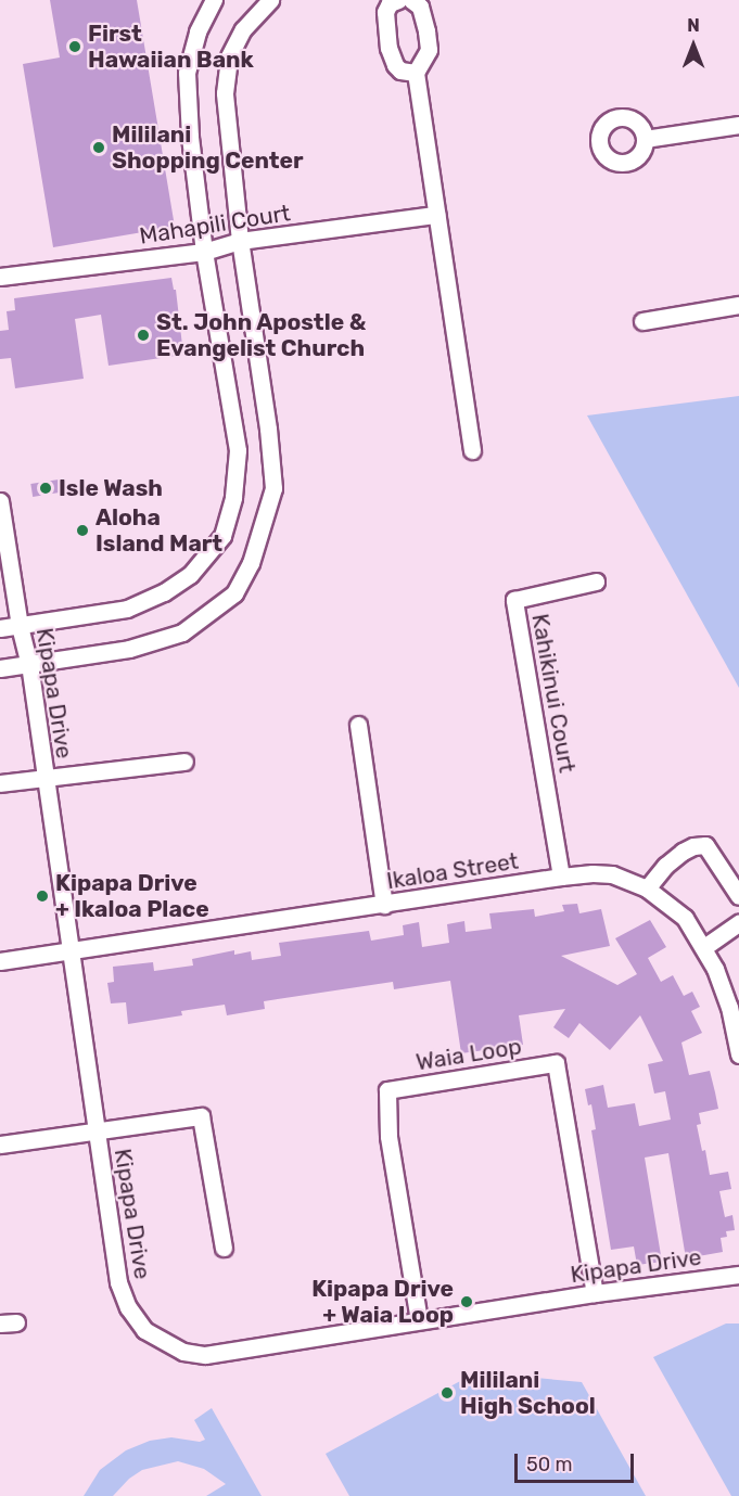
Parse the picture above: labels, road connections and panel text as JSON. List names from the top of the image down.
{
  "streets": {
    "street": [
      "Mahapili Court",
      "Kipapa Drive",
      "Kahikinui Court",
      "Ikaloa Street",
      "Waia Loop"
    ]
  },
  "crossings": [
    ["Kipapa Drive", "Ikaloa Street"],
    ["Kipapa Drive", "Waia Loop"],
    ["Kahikinui Court", "Ikaloa Street"]
  ],
  "places": [
    "First Hawaiian Bank",
    "Mililani Shopping Center",
    "St. John Apostle & Evangelist Church",
    "Isle Wash",
    "Aloha Island Mart",
    "Kipapa Drive + Ikaloa Place",
    "Kipapa Drive + Waia Loop",
    "Mililani High School"
  ],
  "scale_bar": "50 m",
  "north": "top"
}
